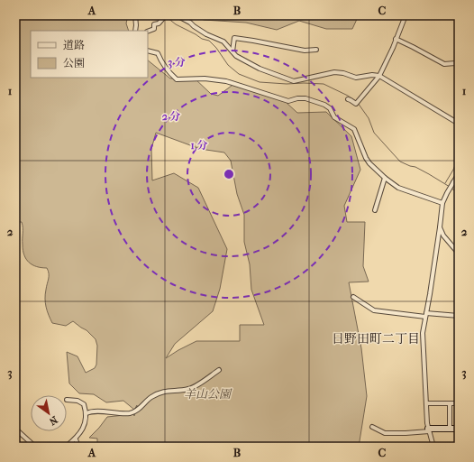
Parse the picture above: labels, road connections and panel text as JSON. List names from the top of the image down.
{
  "districts": ["日野田町二丁目"],
  "parks": ["羊山公園"],
  "legend": ["道路", "公園"],
  "north": "bottom right",
  "grid": {
    "columns": ["A", "B", "C"],
    "rows": ["1", "2", "3"]
  },
  "rings": ["3 分", "2 分", "1 分"]
}
